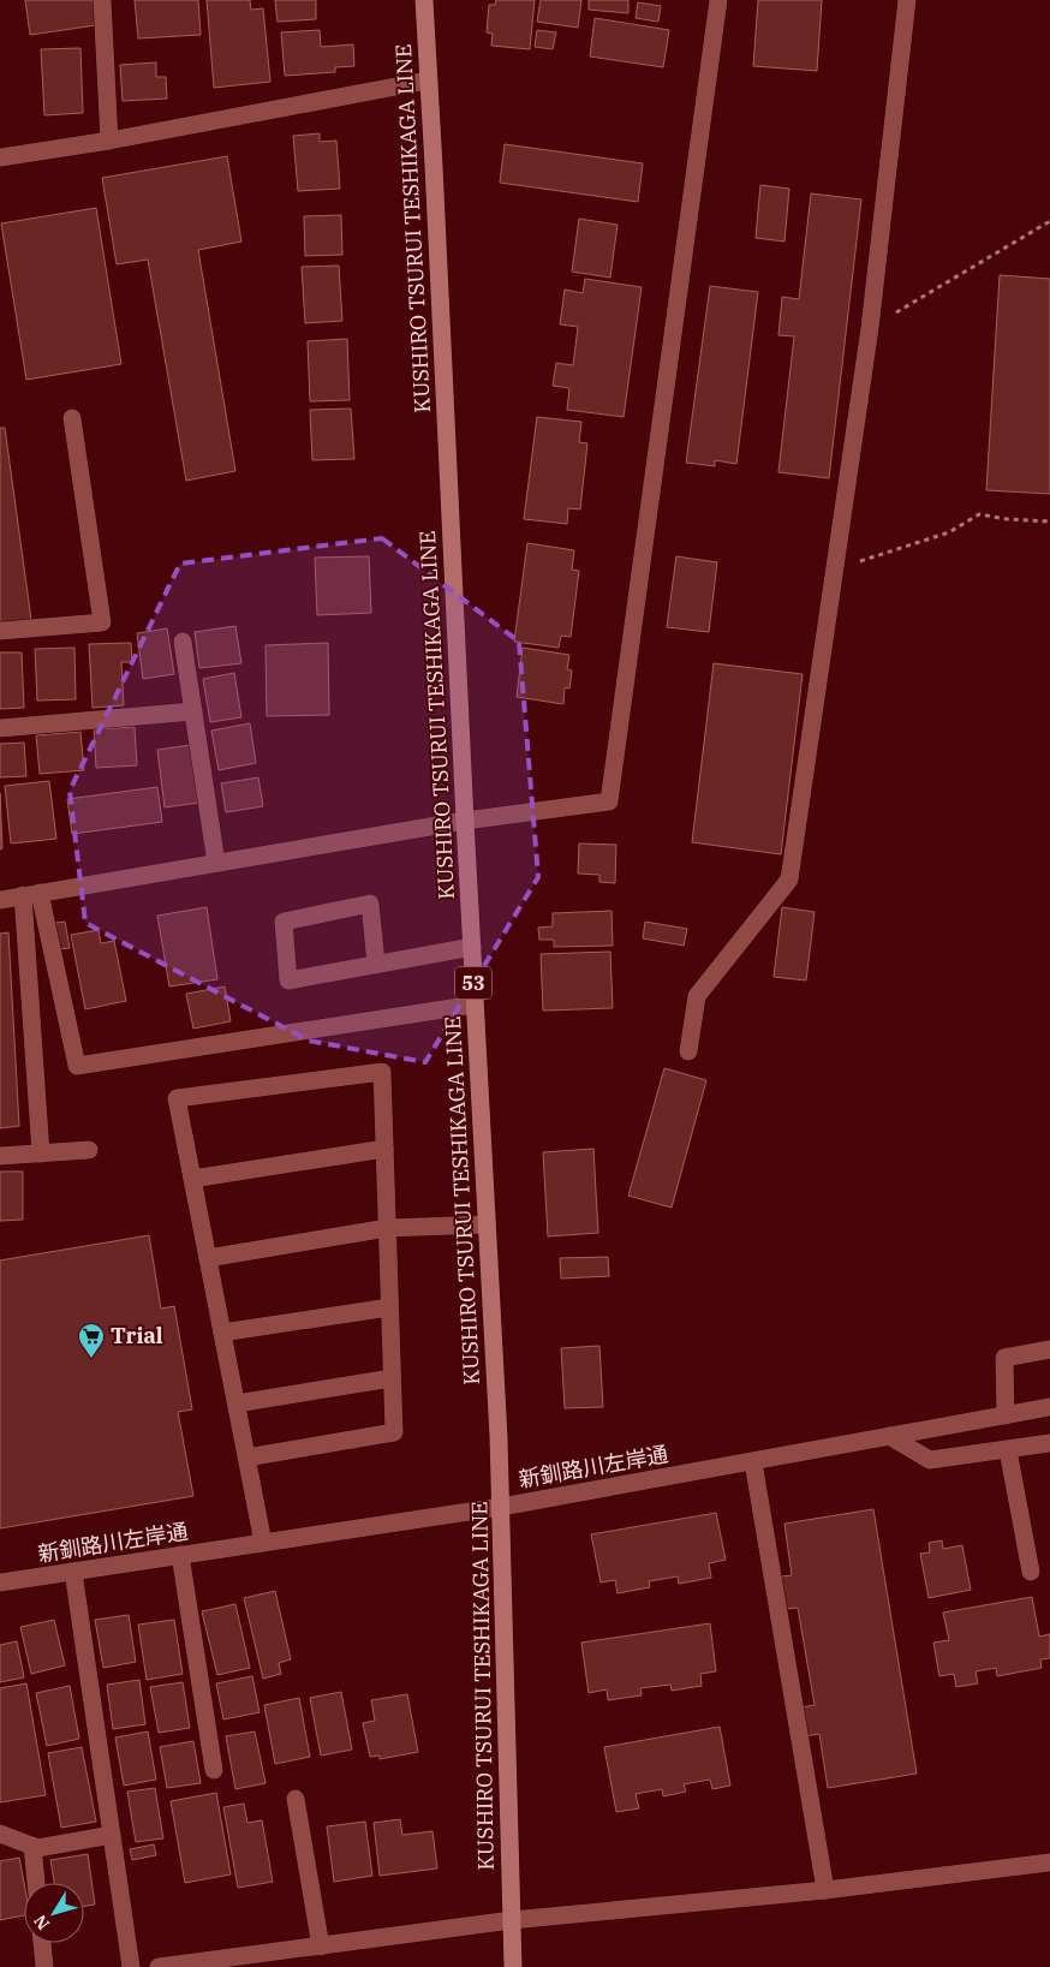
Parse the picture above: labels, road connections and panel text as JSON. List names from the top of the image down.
{
  "streets": {
    "main road": ["KUSHIRO TSURUI TESHIKAGA LINE", "53"],
    "street": ["新釧路川左岸通"]
  },
  "crossings": [
    ["KUSHIRO TSURUI TESHIKAGA LINE", "新釧路川左岸通"]
  ],
  "places": {
    "supermarket": ["Trial"]
  },
  "north": "bottom left"
}
